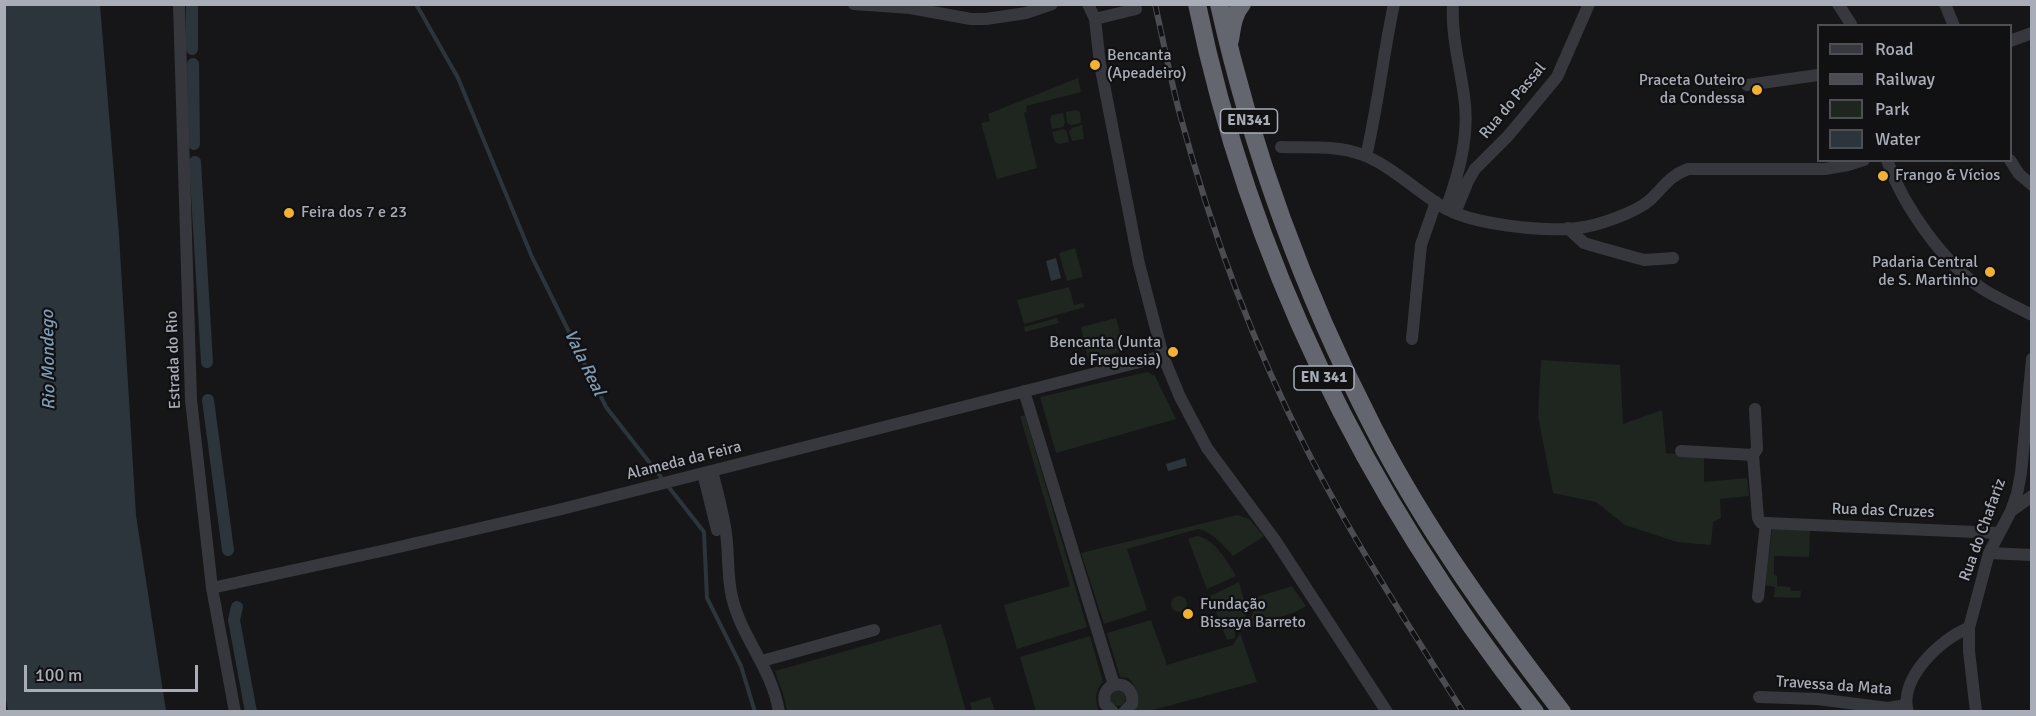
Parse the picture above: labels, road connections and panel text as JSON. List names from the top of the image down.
{
  "streets": {
    "highway": ["EN341", "EN 341"],
    "street": [
      "Rua do Passal",
      "Estrada do Rio",
      "Alameda da Feira",
      "Rua das Cruzes",
      "Rua do Chafariz",
      "Travessa da Mata"
    ]
  },
  "crossings": [
    ["EN341", "EN 341"],
    ["Estrada do Rio", "Alameda da Feira"],
    ["Rua das Cruzes", "Rua do Chafariz"]
  ],
  "water": ["Rio Mondego", "Vala Real"],
  "places": [
    "Bencanta (Apeadeiro)",
    "Praceta Outeiro da Condessa",
    "Frango & Vícios",
    "Feira dos 7 e 23",
    "Padaria Central de S. Martinho",
    "Bencanta (Junta de Freguesia)",
    "Fundação Bissaya Barreto"
  ],
  "legend": [
    "Road",
    "Railway",
    "Park",
    "Water"
  ],
  "scale_bar": "100 m"
}
